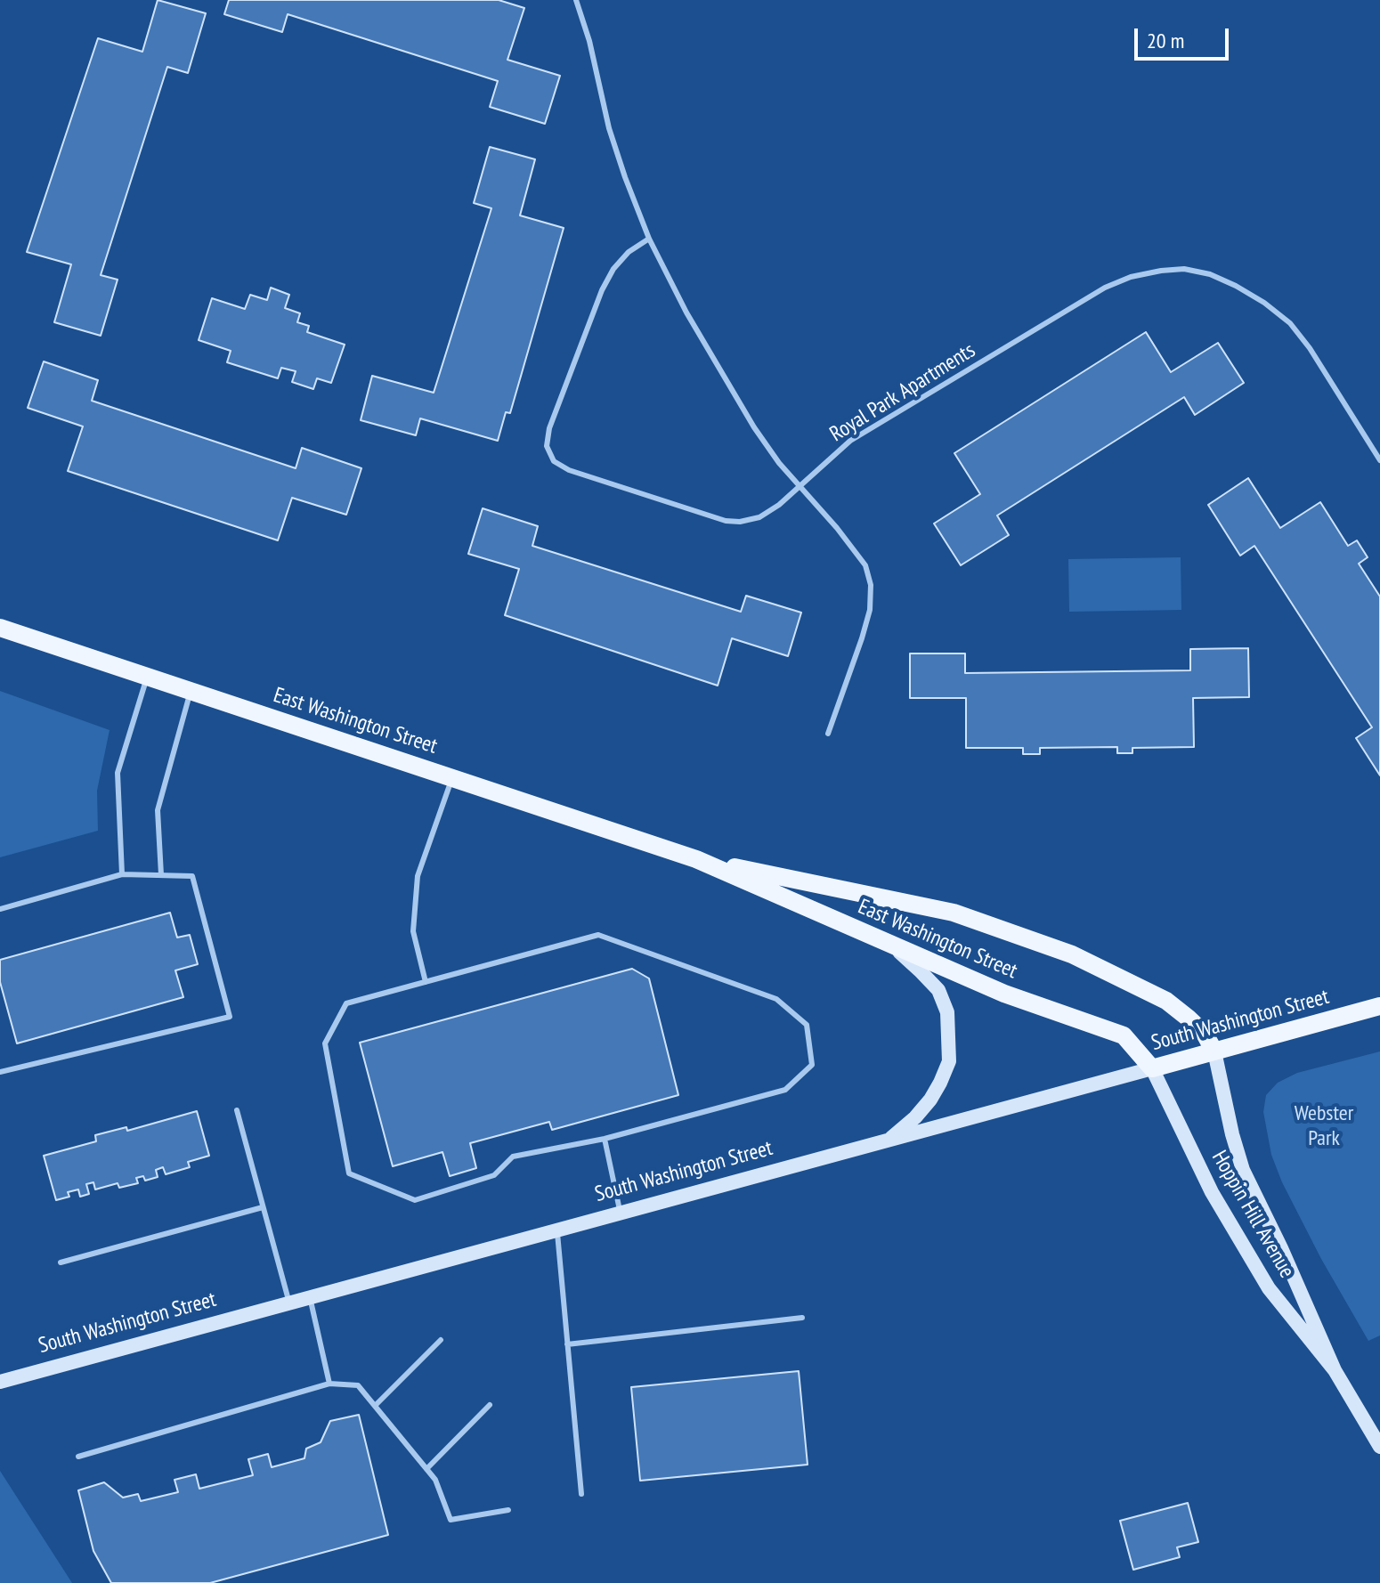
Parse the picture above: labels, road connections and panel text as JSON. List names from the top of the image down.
{
  "streets": {
    "main road": ["East Washington Street", "South Washington Street", "Hoppin Hill Avenue"],
    "lane": ["Royal Park Apartments"]
  },
  "crossings": [
    ["East Washington Street", "South Washington Street"],
    ["East Washington Street", "Hoppin Hill Avenue"],
    ["South Washington Street", "Hoppin Hill Avenue"]
  ],
  "parks": ["Webster Park"],
  "scale_bar": "20 m"
}
